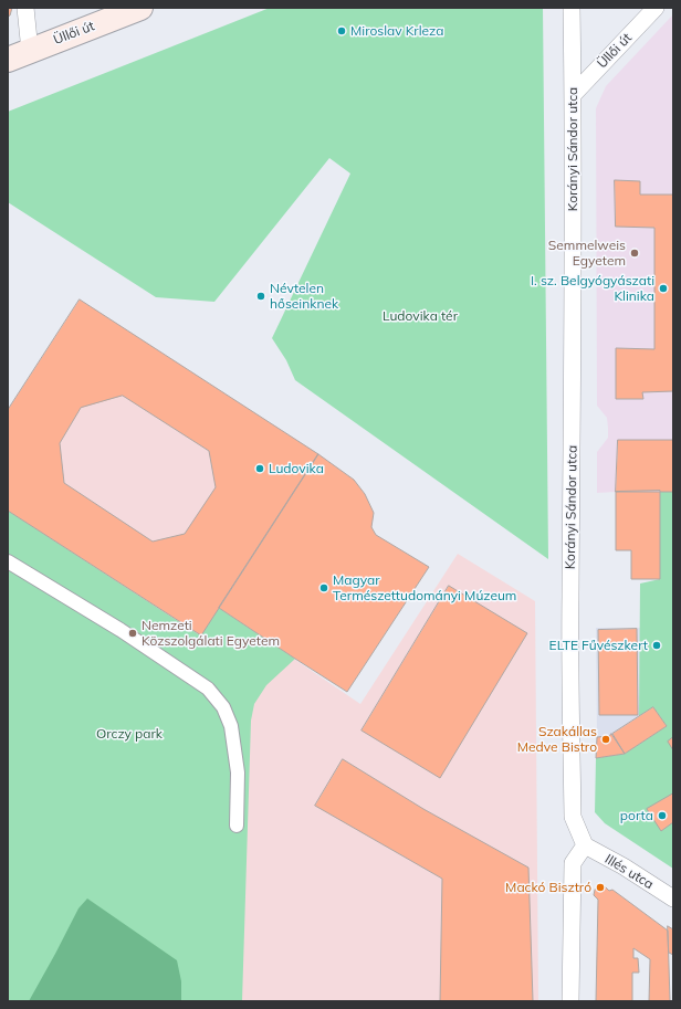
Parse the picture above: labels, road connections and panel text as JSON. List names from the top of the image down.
{
  "streets": {
    "main road": ["Üllői út"],
    "street": ["Korányi Sándor utca", "Illés utca"]
  },
  "crossings": [
    ["Üllői út", "Korányi Sándor utca"],
    ["Korányi Sándor utca", "Illés utca"]
  ],
  "parks": ["Ludovika tér", "Orczy park"],
  "places": [
    "Miroslav Krleza",
    "Semmelweis Egyetem",
    "I. sz. Belgyógyászati Klinika",
    "Névtelen hőseinknek",
    "Ludovika",
    "Magyar Természettudományi Múzeum",
    "Nemzeti Közszolgálati Egyetem",
    "ELTE Fűvészkert",
    "Szakállas Medve Bistro",
    "porta",
    "Mackó Bisztró"
  ]
}
